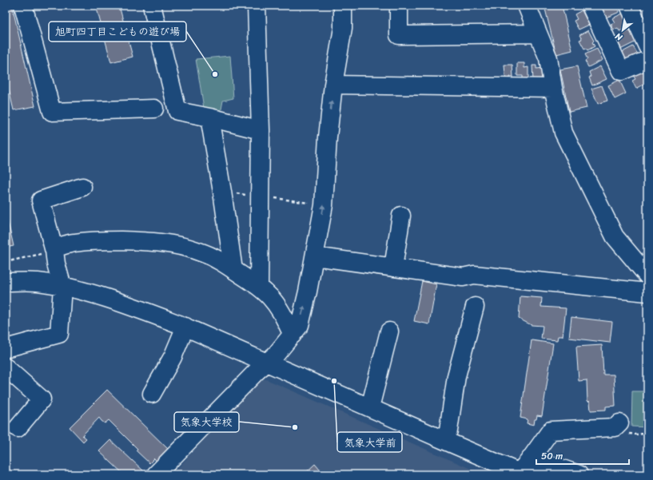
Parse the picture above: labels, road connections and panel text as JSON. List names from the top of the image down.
{
  "places": ["旭町四丁目こどもの遊び場", "気象大学前", "気象大学校"],
  "scale_bar": "50 m",
  "north": "bottom left"
}
